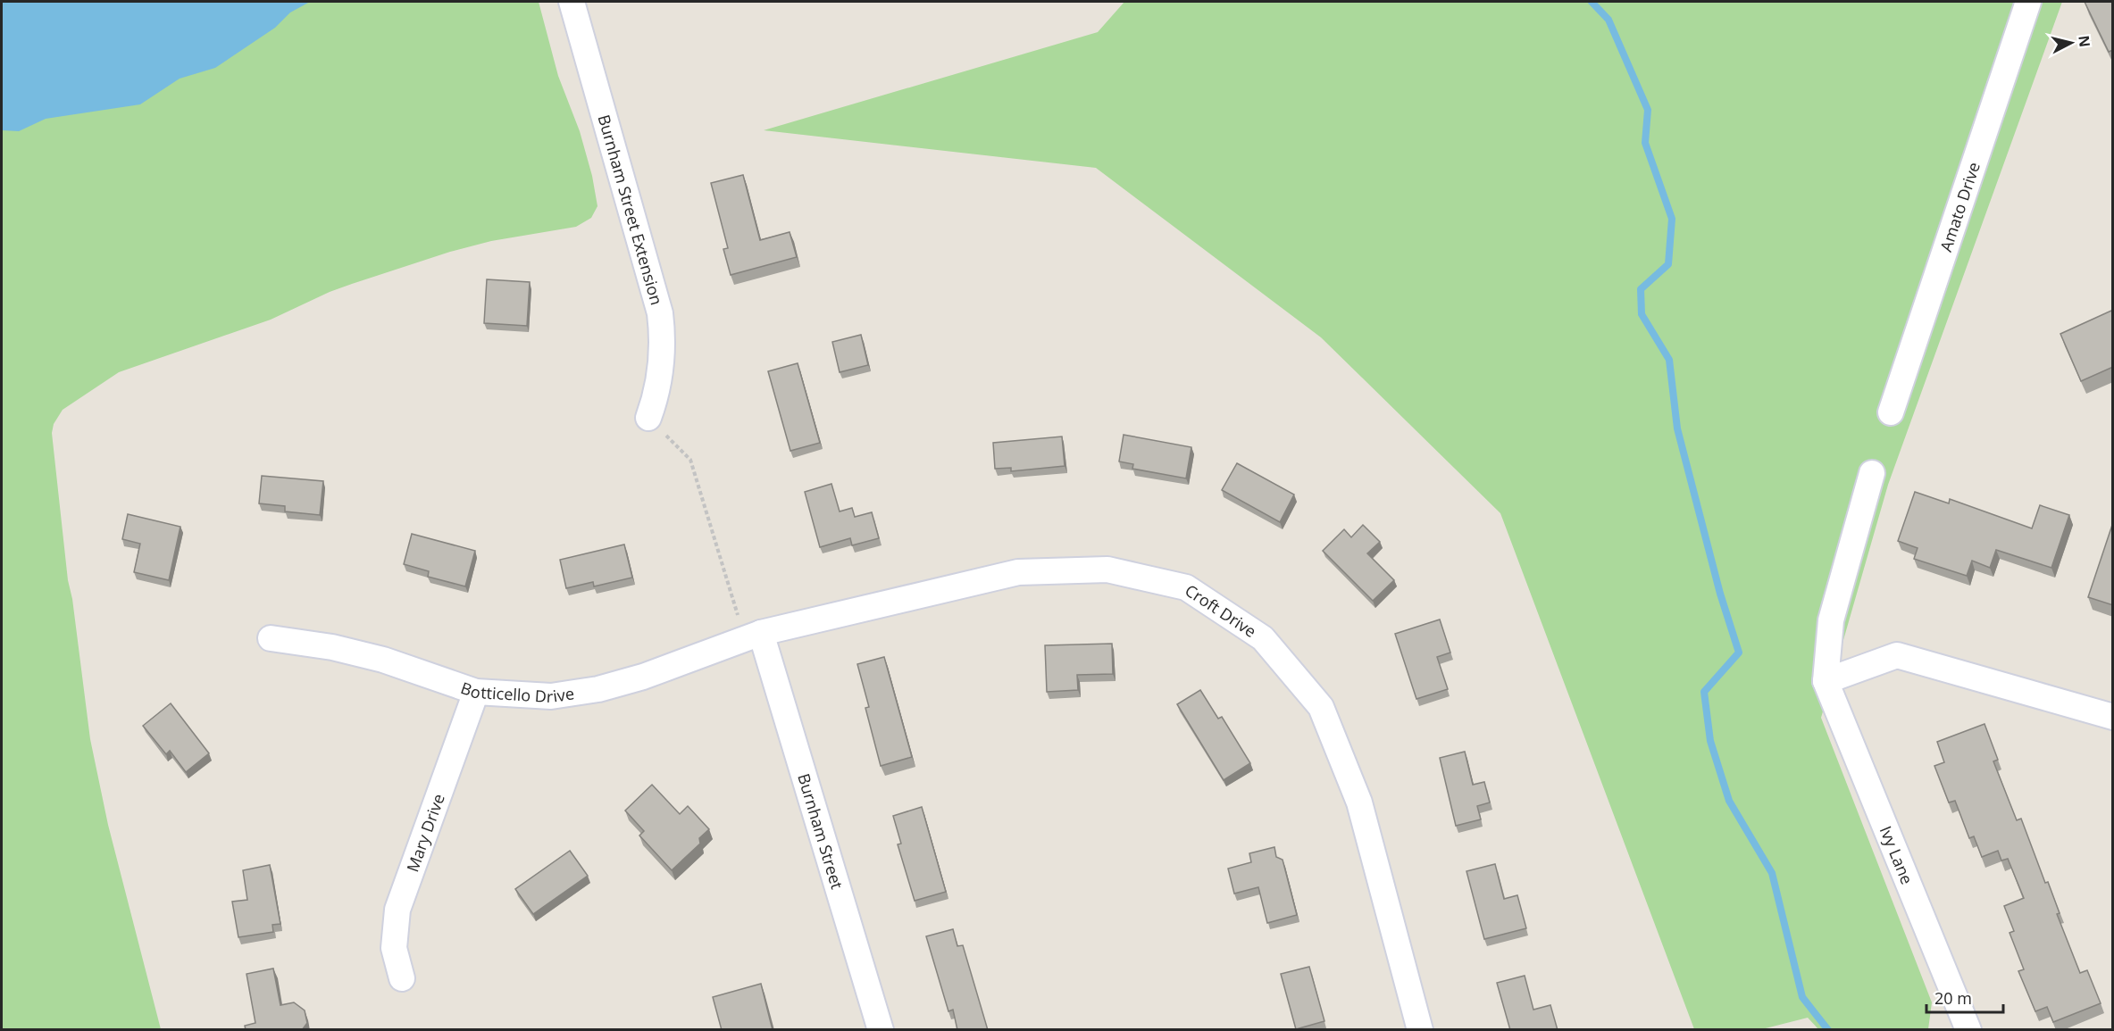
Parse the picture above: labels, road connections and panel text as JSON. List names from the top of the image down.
{
  "streets": {
    "street": [
      "Amato Drive",
      "Burnham Street Extension",
      "Croft Drive",
      "Botticello Drive",
      "Burnham Street",
      "Mary Drive",
      "Ivy Lane"
    ]
  },
  "crossings": [
    ["Croft Drive", "Botticello Drive"],
    ["Croft Drive", "Burnham Street"],
    ["Botticello Drive", "Burnham Street"],
    ["Botticello Drive", "Mary Drive"]
  ],
  "scale_bar": "20 m",
  "north": "right"
}
